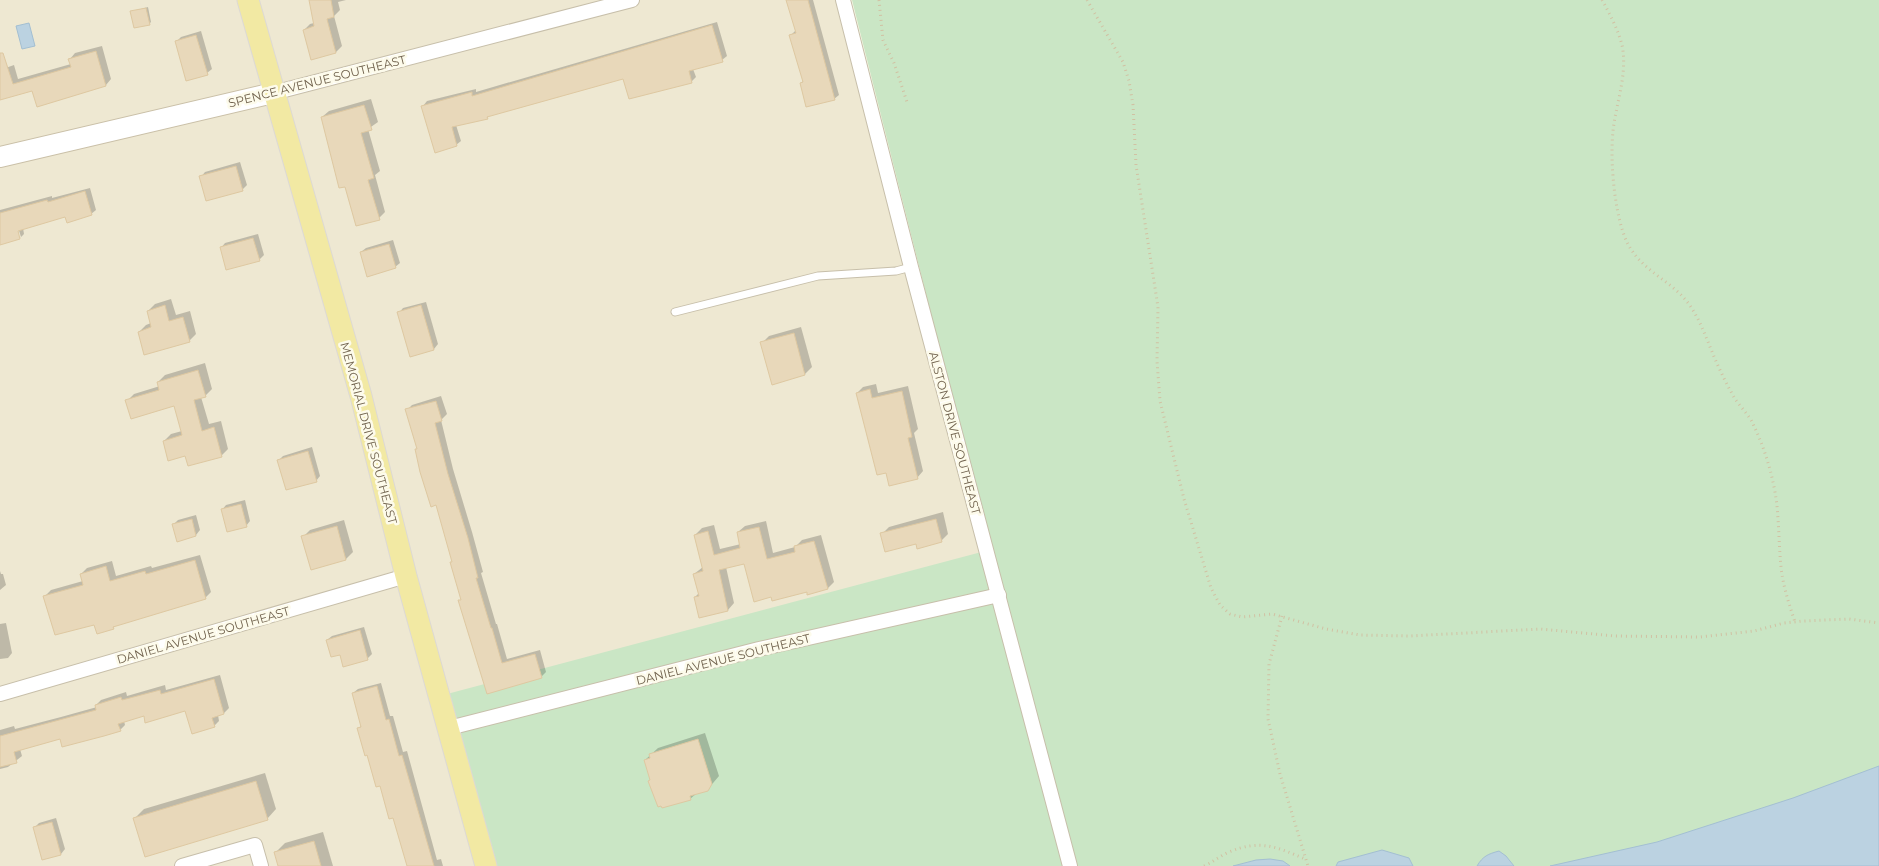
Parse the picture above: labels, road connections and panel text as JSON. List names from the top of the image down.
{
  "streets": {
    "main road": ["MEMORIAL DRIVE SOUTHEAST"],
    "street": ["SPENCE AVENUE SOUTHEAST", "ALSTON DRIVE SOUTHEAST", "DANIEL AVENUE SOUTHEAST"]
  },
  "crossings": [
    ["SPENCE AVENUE SOUTHEAST", "MEMORIAL DRIVE SOUTHEAST"],
    ["MEMORIAL DRIVE SOUTHEAST", "DANIEL AVENUE SOUTHEAST"],
    ["ALSTON DRIVE SOUTHEAST", "DANIEL AVENUE SOUTHEAST"]
  ]
}
